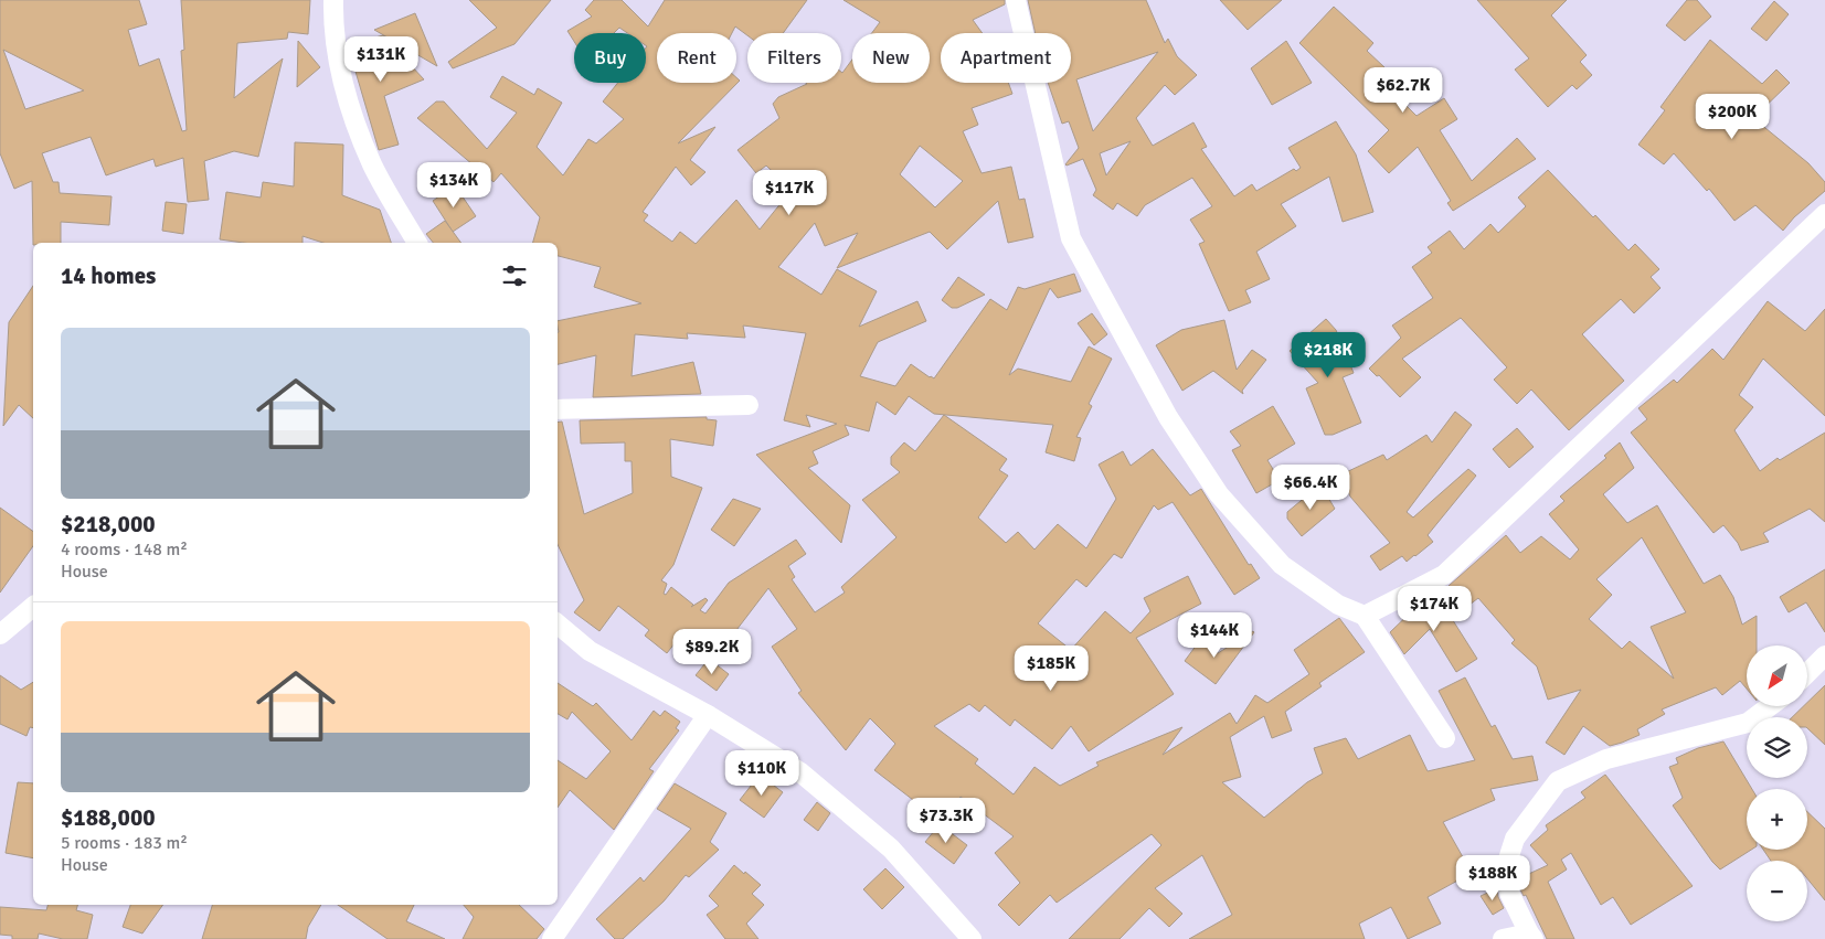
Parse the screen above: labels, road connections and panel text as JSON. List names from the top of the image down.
{
  "north": "bottom left",
  "page": {
    "chip": [
      "Buy",
      "Rent",
      "Filters",
      "New",
      "Apartment"
    ],
    "price": [
      "$131K",
      "$62.7K",
      "$200K",
      "$134K",
      "$117K",
      "$218K",
      "$66.4K",
      "$174K",
      "$144K",
      "$89.2K",
      "$185K",
      "$110K",
      "$73.3K",
      "$188K"
    ],
    "heading": "14 homes",
    "list": [
      {
        "name": "$218,000",
        "note": "4 rooms · 148 m² · House"
      },
      {
        "name": "$188,000",
        "note": "5 rooms · 183 m² · House"
      }
    ],
    "map_buttons": ["+", "−"]
  }
}
